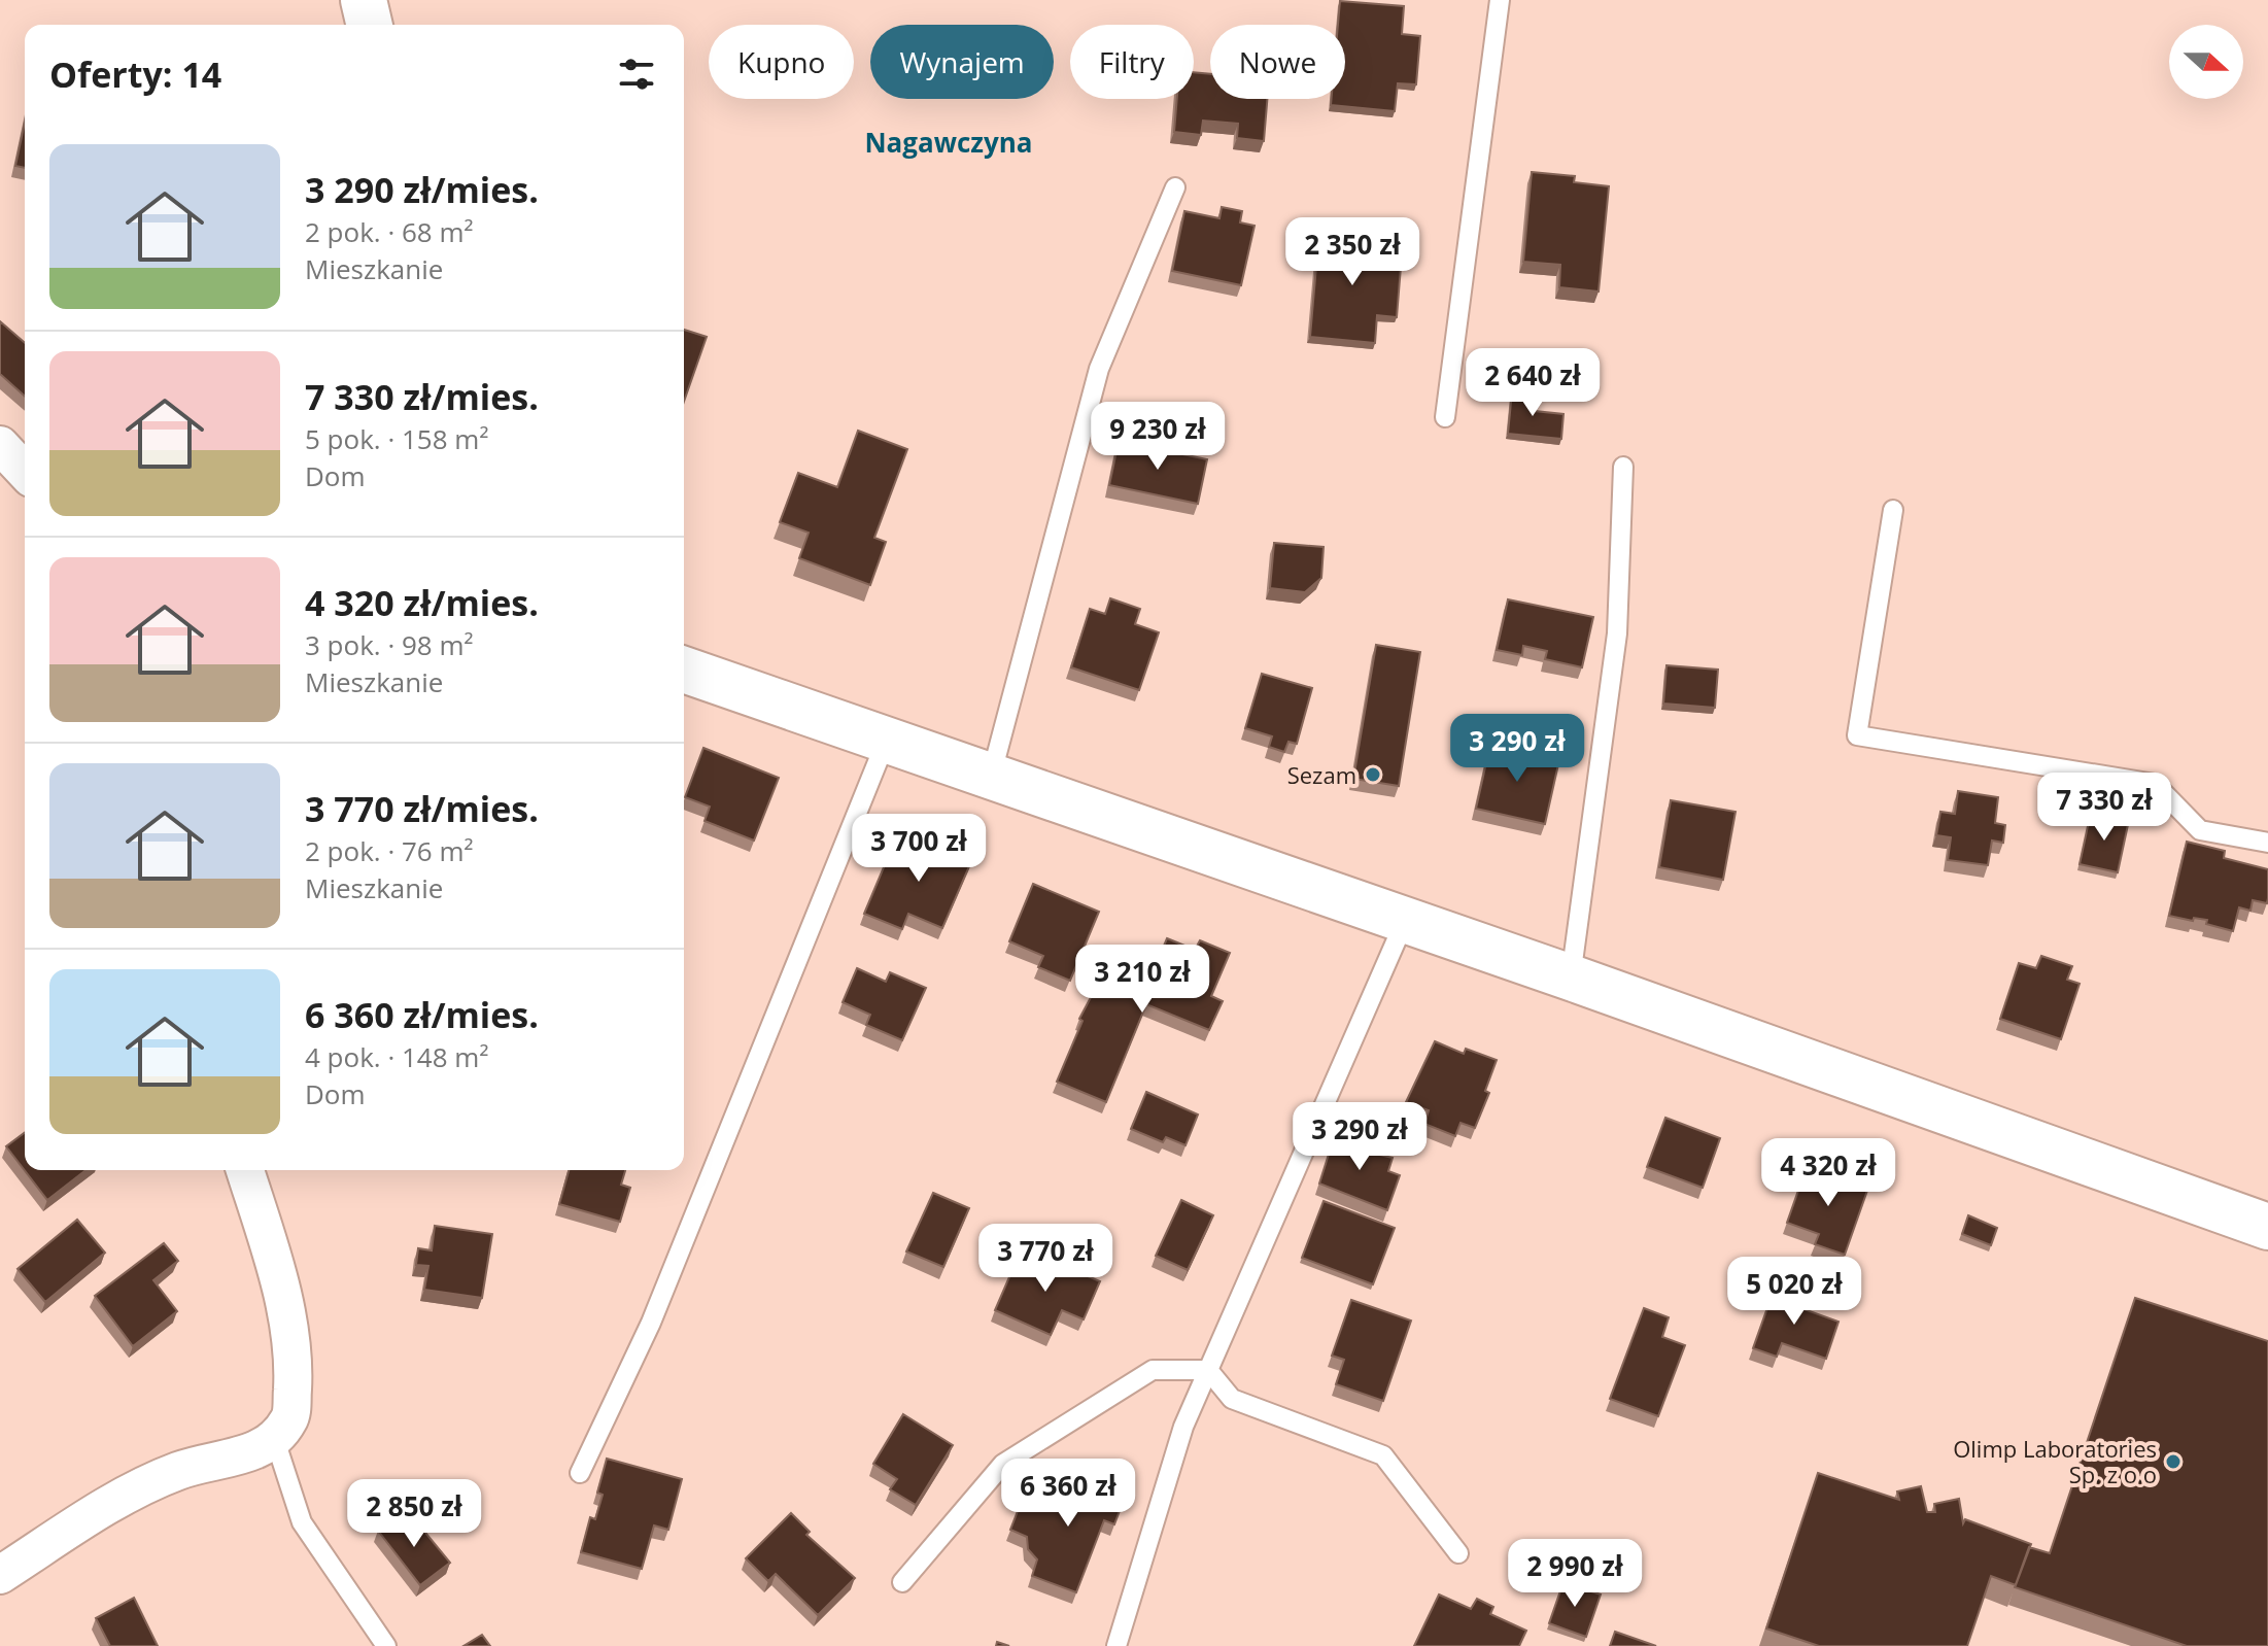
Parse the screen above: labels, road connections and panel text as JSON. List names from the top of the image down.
{
  "districts": ["Nagawczyna"],
  "places": ["Sezam", "Olimp Laboratories Sp. z o.o"],
  "north": "right",
  "page": {
    "chip": [
      "Kupno",
      "Wynajem",
      "Filtry",
      "Nowe"
    ],
    "heading": "Oferty: 14",
    "list": [
      {
        "name": "3 290 zł/mies.",
        "note": "2 pok. · 68 m² · Mieszkanie"
      },
      {
        "name": "7 330 zł/mies.",
        "note": "5 pok. · 158 m² · Dom"
      },
      {
        "name": "4 320 zł/mies.",
        "note": "3 pok. · 98 m² · Mieszkanie"
      },
      {
        "name": "3 770 zł/mies.",
        "note": "2 pok. · 76 m² · Mieszkanie"
      },
      {
        "name": "6 360 zł/mies.",
        "note": "4 pok. · 148 m² · Dom"
      }
    ],
    "price": [
      "2 350 zł",
      "2 640 zł",
      "9 230 zł",
      "3 290 zł",
      "7 330 zł",
      "3 700 zł",
      "3 210 zł",
      "3 290 zł",
      "4 320 zł",
      "3 770 zł",
      "5 020 zł",
      "6 360 zł",
      "2 850 zł",
      "2 990 zł"
    ]
  }
}
